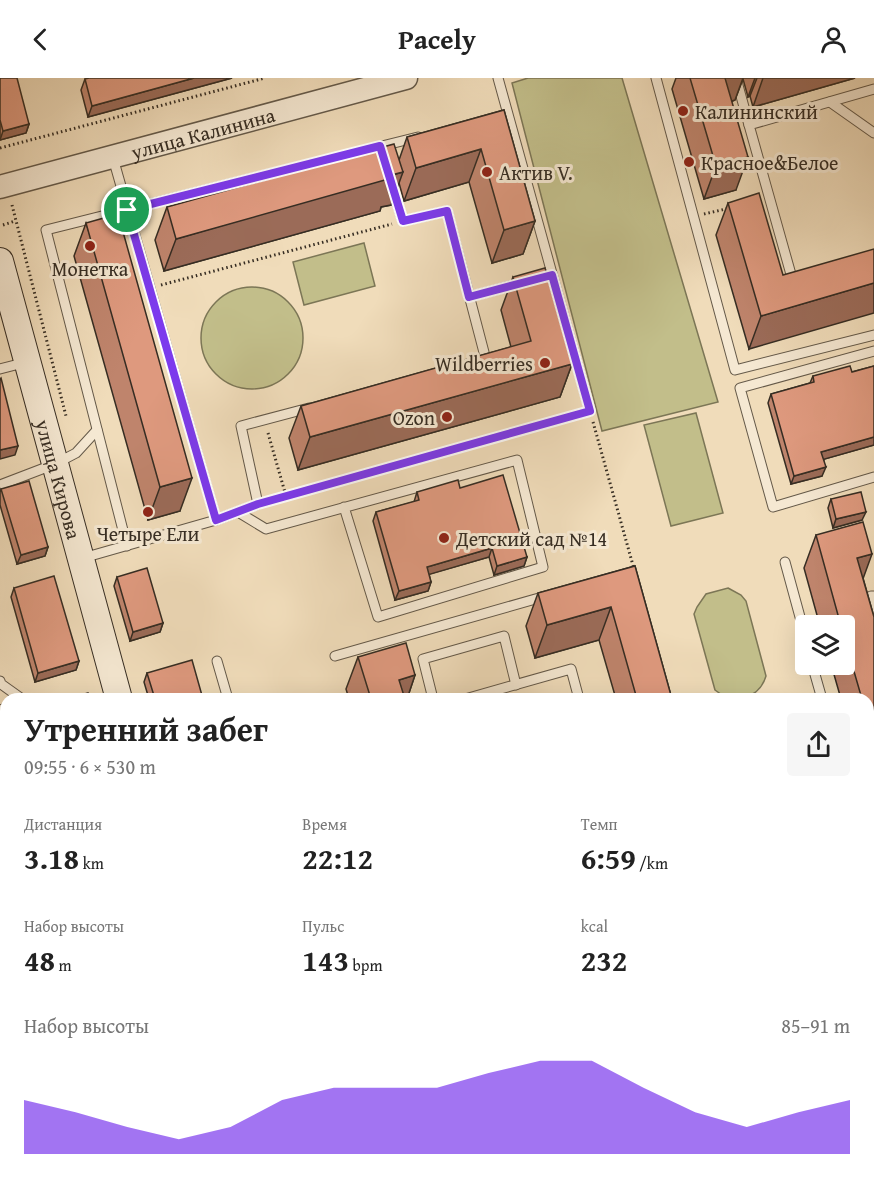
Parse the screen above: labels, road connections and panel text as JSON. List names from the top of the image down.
{
  "streets": {
    "main road": ["улица Кирова"],
    "street": ["улица Калинина"]
  },
  "places": [
    "Калининский",
    "Красное&Белое",
    "Актив V.",
    "Монетка",
    "Wildberries",
    "Ozon",
    "Четыре Ели",
    "Детский сад №14"
  ],
  "page": {
    "header": "Pacely",
    "heading": ["Утренний забег", "09:55 · 6 × 530 m"],
    "stats": [
      ["Дистанция", "3.18 km"],
      ["Время", "22:12"],
      ["Темп", "6:59 /km"],
      ["Набор высоты", "48 m"],
      ["Пульс", "143 bpm"],
      ["kcal", "232"]
    ],
    "chart": ["Набор высоты", "85–91 m"]
  }
}
